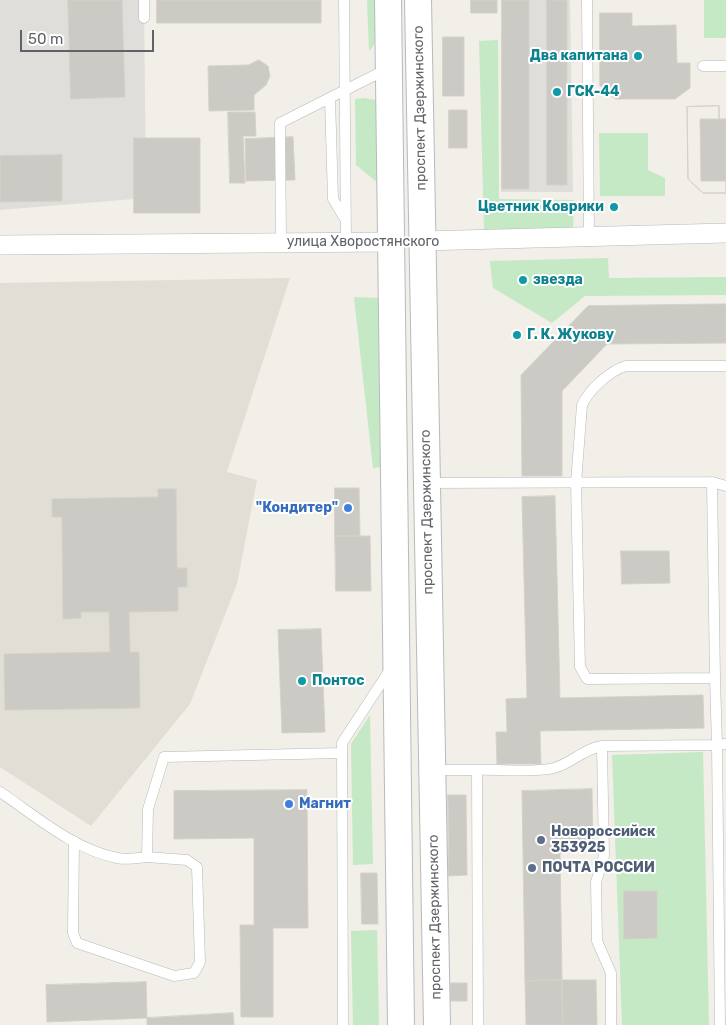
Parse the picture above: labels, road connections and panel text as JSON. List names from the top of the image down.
{
  "streets": {
    "street": ["проспект Дзержинского", "улица Хворостянского"]
  },
  "crossings": [
    ["проспект Дзержинского", "улица Хворостянского"]
  ],
  "places": [
    "Два капитана",
    "ГСК-44",
    "Цветник Коврики",
    "звезда",
    "Г. К. Жукову",
    "\"Кондитер\"",
    "Понтос",
    "Магнит",
    "Новороссийск 353925",
    "ПОЧТА РОССИИ"
  ],
  "scale_bar": "50 m"
}
